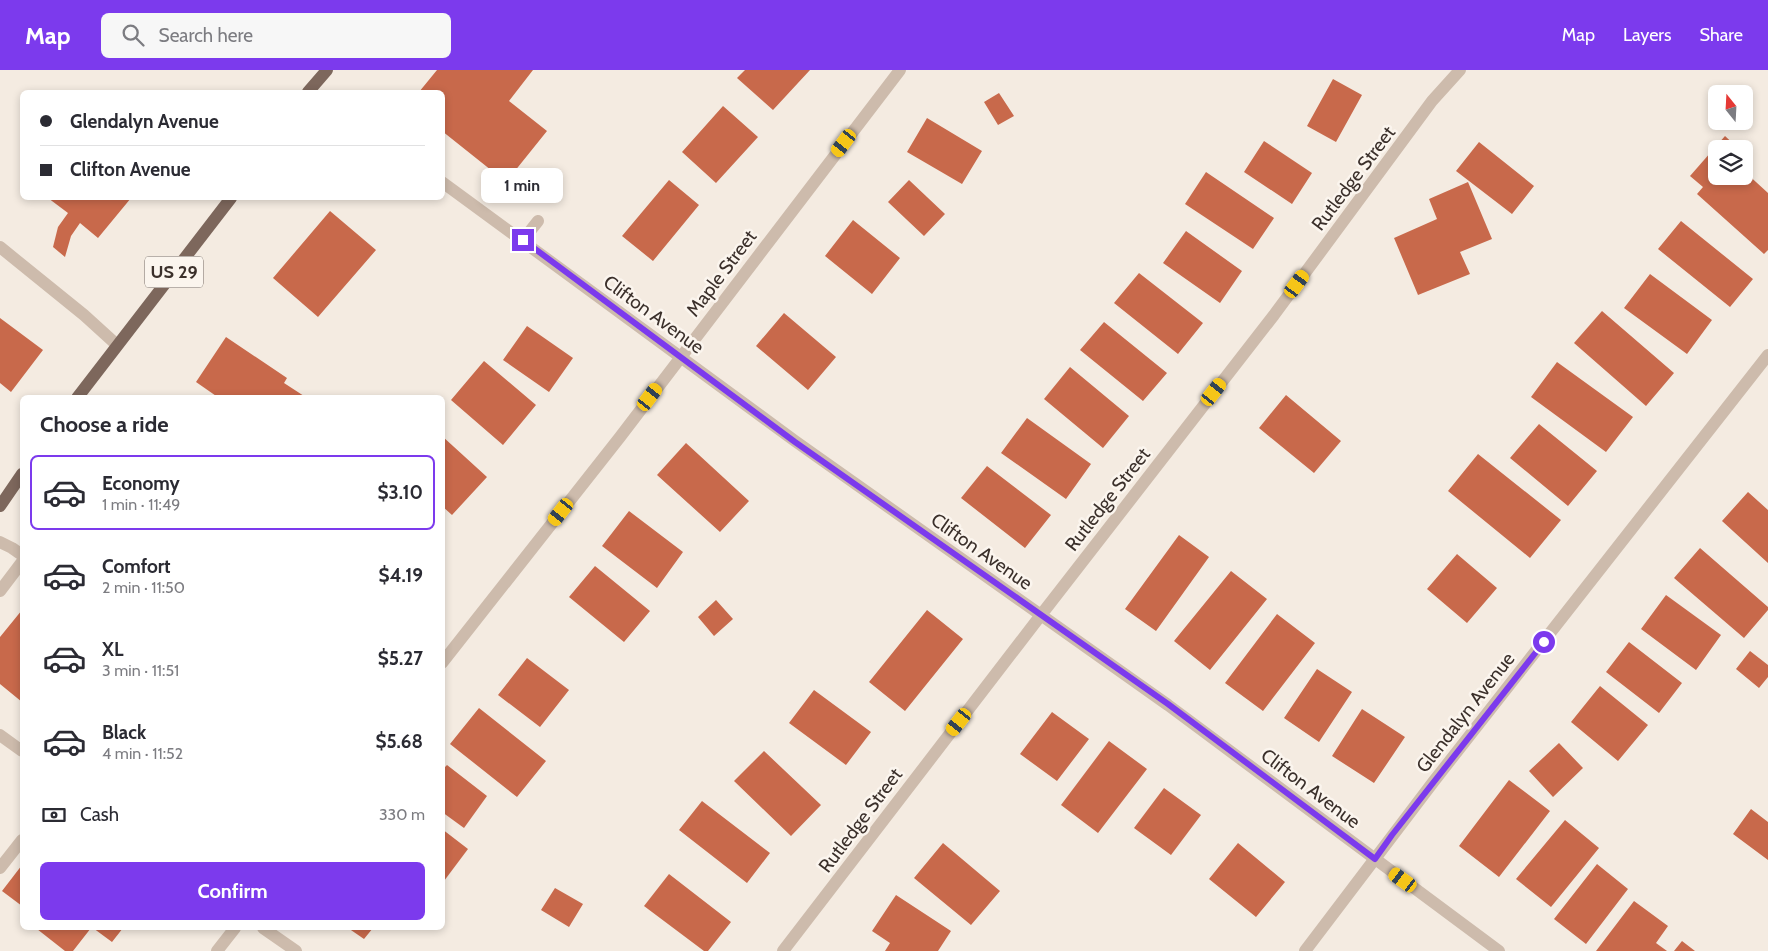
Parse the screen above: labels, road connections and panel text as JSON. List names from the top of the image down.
{
  "streets": {
    "main road": ["US 29"],
    "street": [
      "Rutledge Street",
      "Maple Street",
      "Clifton Avenue",
      "Glendalyn Avenue"
    ]
  },
  "crossings": [
    ["Rutledge Street", "Clifton Avenue"],
    ["Maple Street", "Clifton Avenue"],
    ["Clifton Avenue", "Glendalyn Avenue"]
  ],
  "north": "top",
  "page": {
    "header": "Map",
    "search": "Search here",
    "nav": ["Map", "Layers", "Share"],
    "banner": ["Glendalyn Avenue", "Clifton Avenue"],
    "bubble": "1 min",
    "heading": "Choose a ride",
    "list": [
      {
        "name": "Economy",
        "note": "1 min · 11:49",
        "value": "$3.10"
      },
      {
        "name": "Comfort",
        "note": "2 min · 11:50",
        "value": "$4.19"
      },
      {
        "name": "XL",
        "note": "3 min · 11:51",
        "value": "$5.27"
      },
      {
        "name": "Black",
        "note": "4 min · 11:52",
        "value": "$5.68"
      }
    ],
    "pay": ["Cash", "330 m"],
    "buttons": "Confirm"
  }
}
